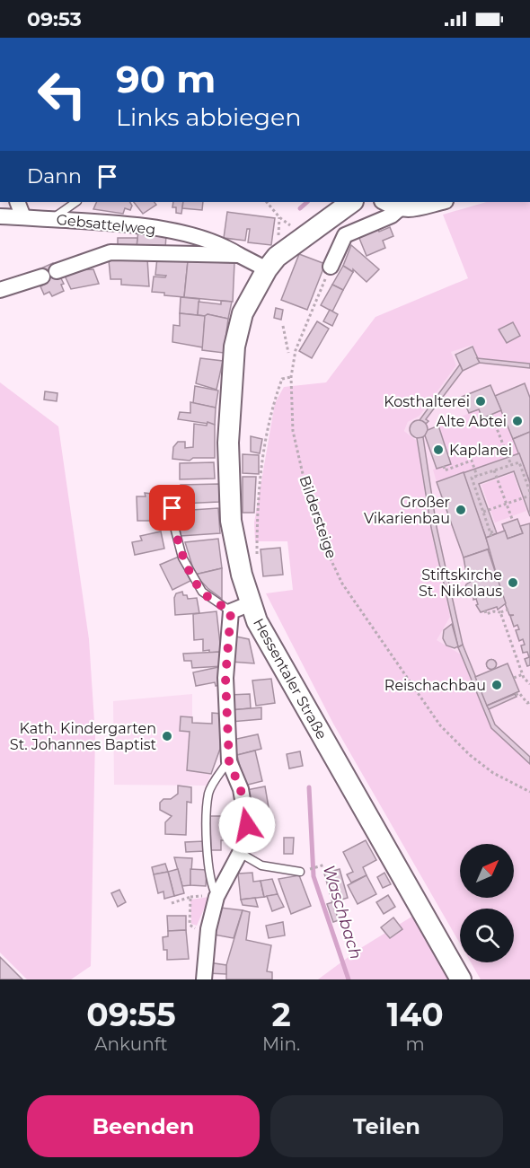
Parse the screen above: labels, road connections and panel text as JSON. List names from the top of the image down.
{
  "streets": {
    "main road": ["Hessentaler Straße"],
    "street": ["Gebsattelweg"],
    "path": ["Bildersteige"]
  },
  "crossings": [
    ["Gebsattelweg", "Hessentaler Straße"]
  ],
  "water": ["Waschbach"],
  "places": [
    "Kosthalterei",
    "Alte Abtei",
    "Kaplanei",
    "Großer Vikarienbau",
    "Stiftskirche St. Nikolaus",
    "Reischachbau",
    "Kath. Kindergarten St. Johannes Baptist"
  ],
  "north": "top right",
  "page": {
    "status": "09:53",
    "turn": ["90 m", "Links abbiegen"],
    "then": "Dann",
    "eta": [
      "09:55",
      "Ankunft",
      "2",
      "Min.",
      "140",
      "m"
    ],
    "buttons": ["Beenden", "Teilen"]
  }
}
